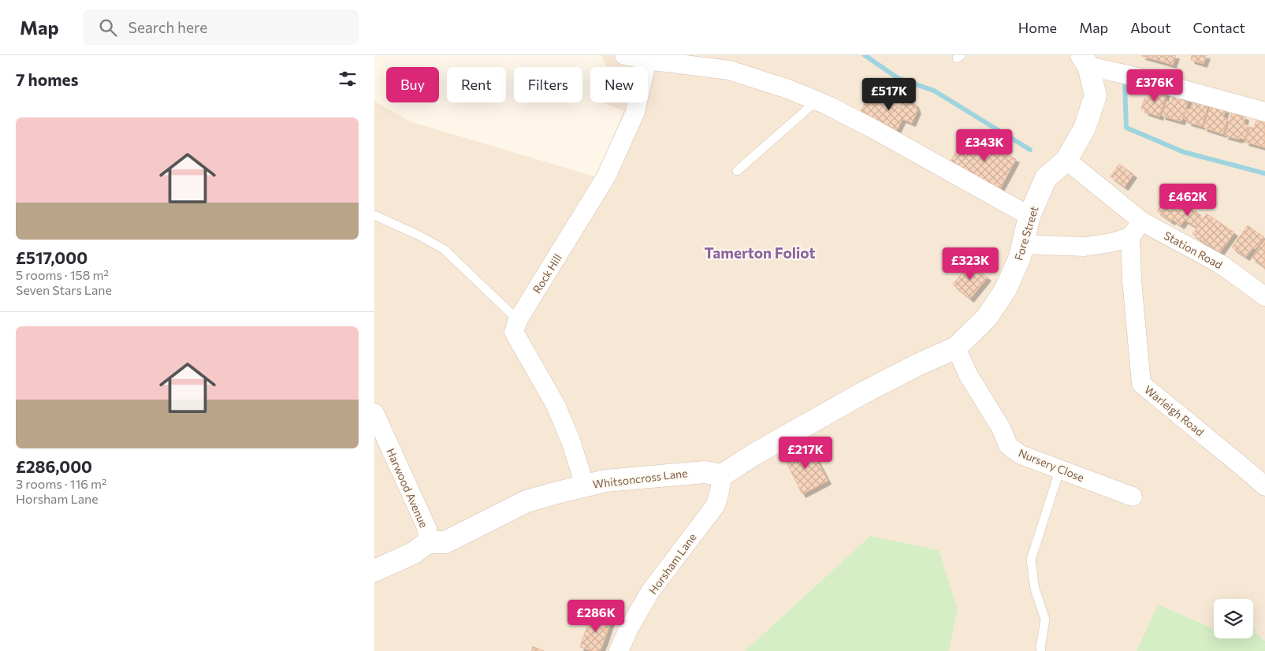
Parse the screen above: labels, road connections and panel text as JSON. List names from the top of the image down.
{
  "streets": {
    "street": [
      "Fore Street",
      "Station Road",
      "Rock Hill",
      "Warleigh Road",
      "Nursery Close",
      "Whitsoncross Lane",
      "Harwood Avenue",
      "Horsham Lane"
    ]
  },
  "crossings": [
    ["Fore Street", "Station Road"],
    ["Fore Street", "Nursery Close"],
    ["Fore Street", "Whitsoncross Lane"],
    ["Fore Street", "Horsham Lane"],
    ["Whitsoncross Lane", "Harwood Avenue"],
    ["Whitsoncross Lane", "Horsham Lane"]
  ],
  "districts": ["Tamerton Foliot"],
  "page": {
    "header": "Map",
    "search": "Search here",
    "nav": [
      "Home",
      "Map",
      "About",
      "Contact"
    ],
    "heading": "7 homes",
    "chip": [
      "Buy",
      "Rent",
      "Filters",
      "New"
    ],
    "price": [
      "£376K",
      "£517K",
      "£343K",
      "£462K",
      "£323K",
      "£217K",
      "£286K"
    ],
    "list": [
      {
        "name": "£517,000",
        "note": "5 rooms · 158 m² · Seven Stars Lane"
      },
      {
        "name": "£286,000",
        "note": "3 rooms · 116 m² · Horsham Lane"
      }
    ]
  }
}
